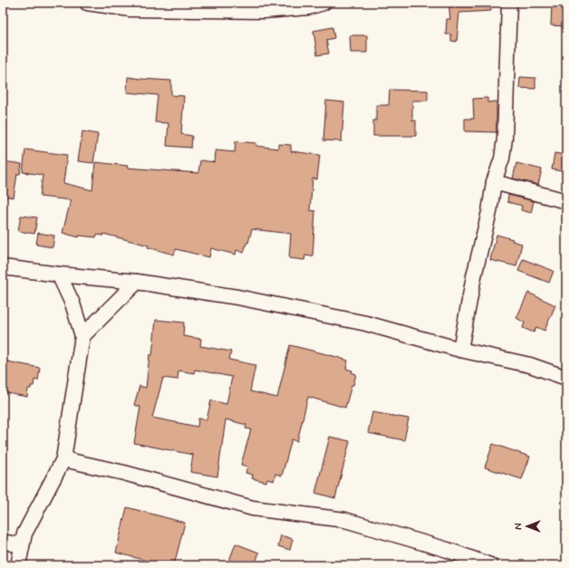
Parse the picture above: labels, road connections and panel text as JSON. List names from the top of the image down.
{
  "north": "left"
}
